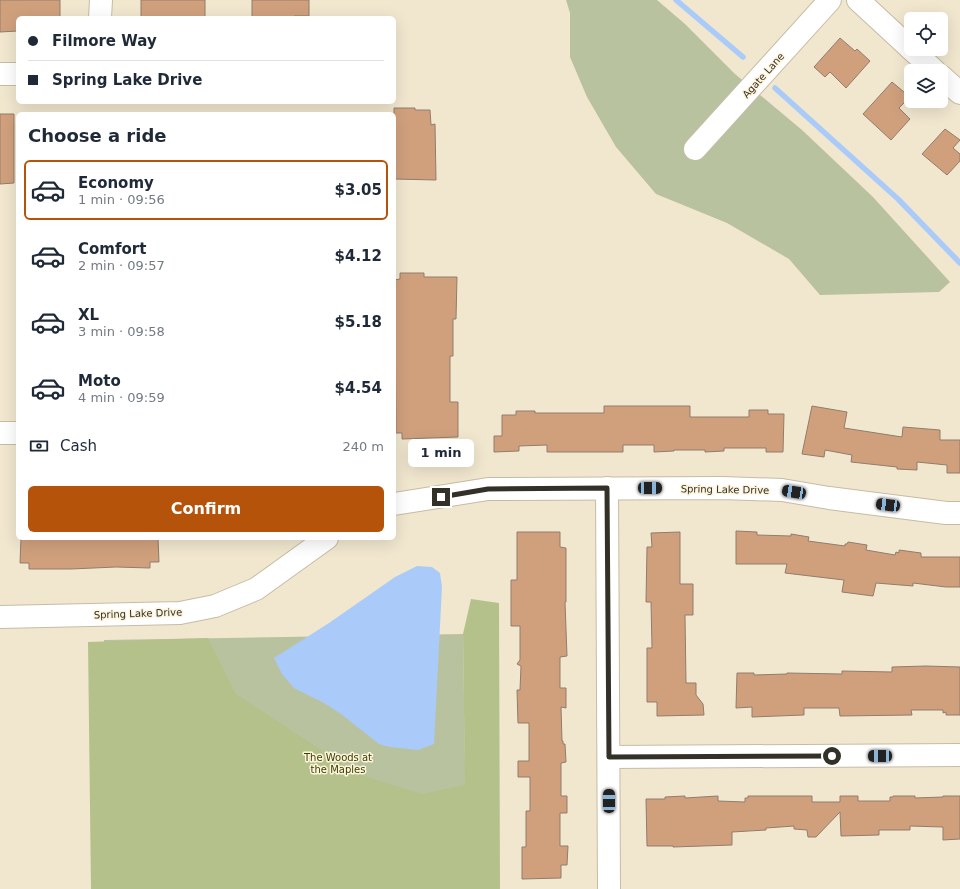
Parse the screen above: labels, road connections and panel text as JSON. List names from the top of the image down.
{
  "streets": {
    "street": ["Agate Lane", "Spring Lake Drive"]
  },
  "parks": ["The Woods at the Maples"],
  "page": {
    "banner": ["Filmore Way", "Spring Lake Drive"],
    "heading": "Choose a ride",
    "list": [
      {
        "name": "Economy",
        "note": "1 min · 09:56",
        "value": "$3.05"
      },
      {
        "name": "Comfort",
        "note": "2 min · 09:57",
        "value": "$4.12"
      },
      {
        "name": "XL",
        "note": "3 min · 09:58",
        "value": "$5.18"
      },
      {
        "name": "Moto",
        "note": "4 min · 09:59",
        "value": "$4.54"
      }
    ],
    "pay": ["Cash", "240 m"],
    "bubble": "1 min",
    "buttons": "Confirm"
  }
}
